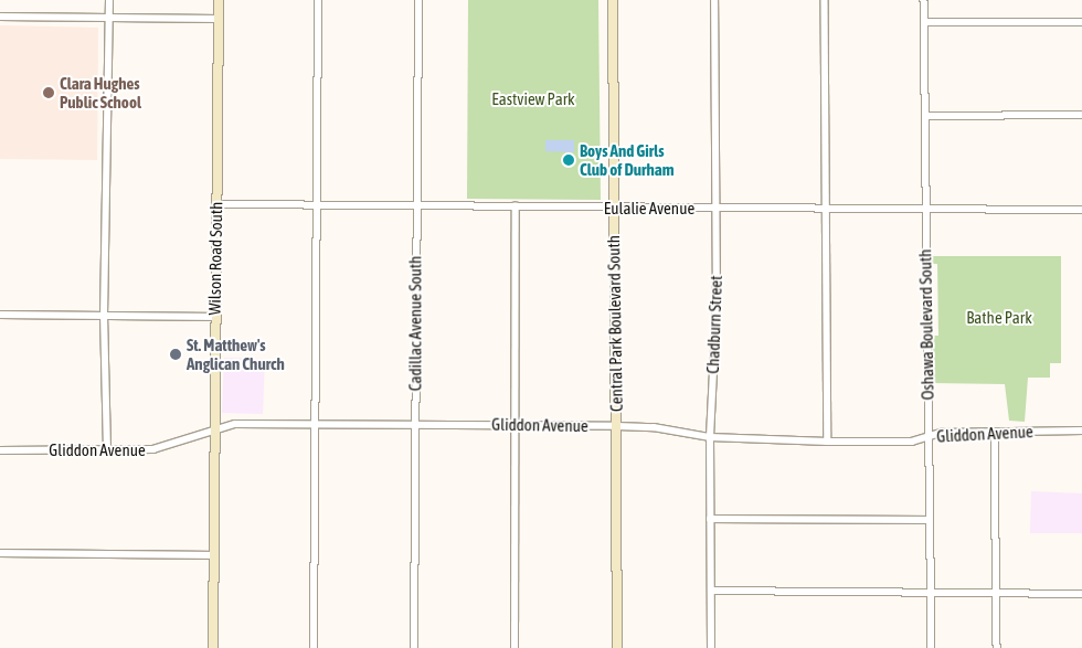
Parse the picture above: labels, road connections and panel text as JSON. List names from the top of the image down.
{
  "streets": {
    "main road": ["Wilson Road South", "Central Park Boulevard South"],
    "street": [
      "Eulalie Avenue",
      "Cadillac Avenue South",
      "Chadburn Street",
      "Oshawa Boulevard South",
      "Gliddon Avenue"
    ]
  },
  "crossings": [
    ["Eulalie Avenue", "Wilson Road South"],
    ["Eulalie Avenue", "Cadillac Avenue South"],
    ["Eulalie Avenue", "Central Park Boulevard South"],
    ["Eulalie Avenue", "Chadburn Street"],
    ["Eulalie Avenue", "Oshawa Boulevard South"],
    ["Wilson Road South", "Gliddon Avenue"],
    ["Cadillac Avenue South", "Gliddon Avenue"],
    ["Central Park Boulevard South", "Gliddon Avenue"],
    ["Chadburn Street", "Gliddon Avenue"],
    ["Oshawa Boulevard South", "Gliddon Avenue"]
  ],
  "parks": ["Eastview Park", "Bathe Park"],
  "places": ["Clara Hughes Public School", "Boys And Girls Club of Durham", "St. Matthew's Anglican Church"]
}
